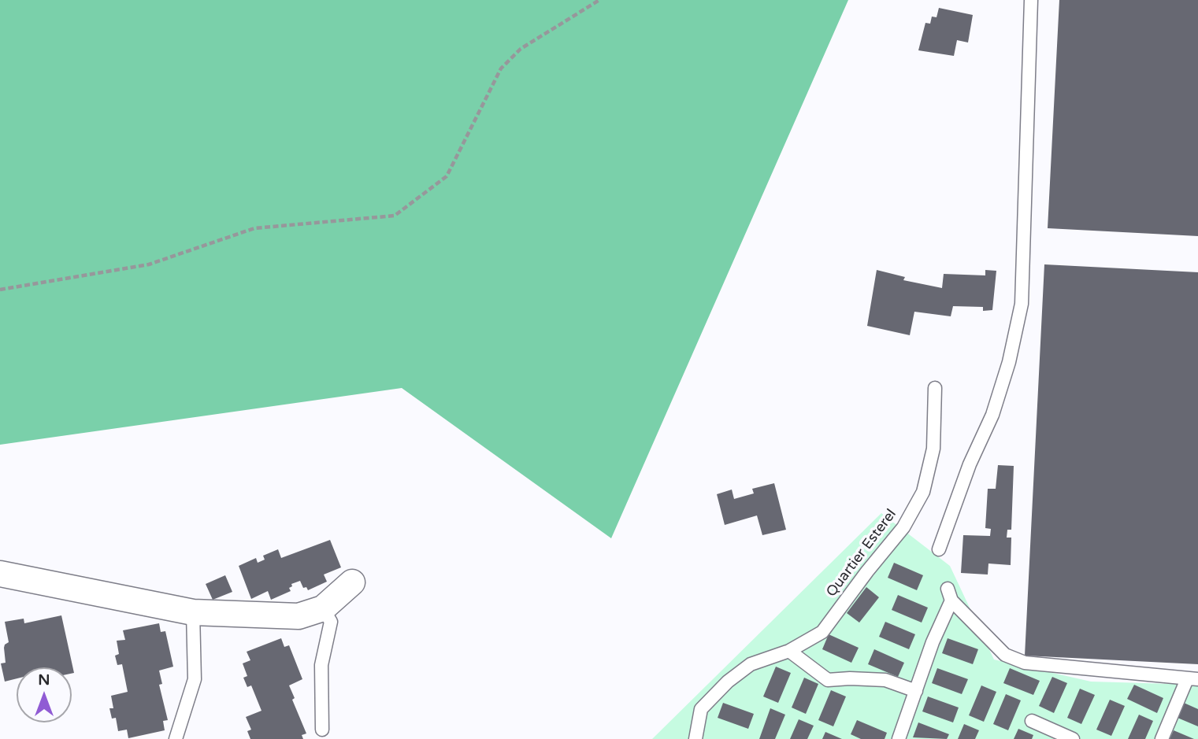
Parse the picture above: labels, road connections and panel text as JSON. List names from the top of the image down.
{
  "streets": {
    "lane": ["Quartier Esterel"]
  },
  "north": "top"
}
